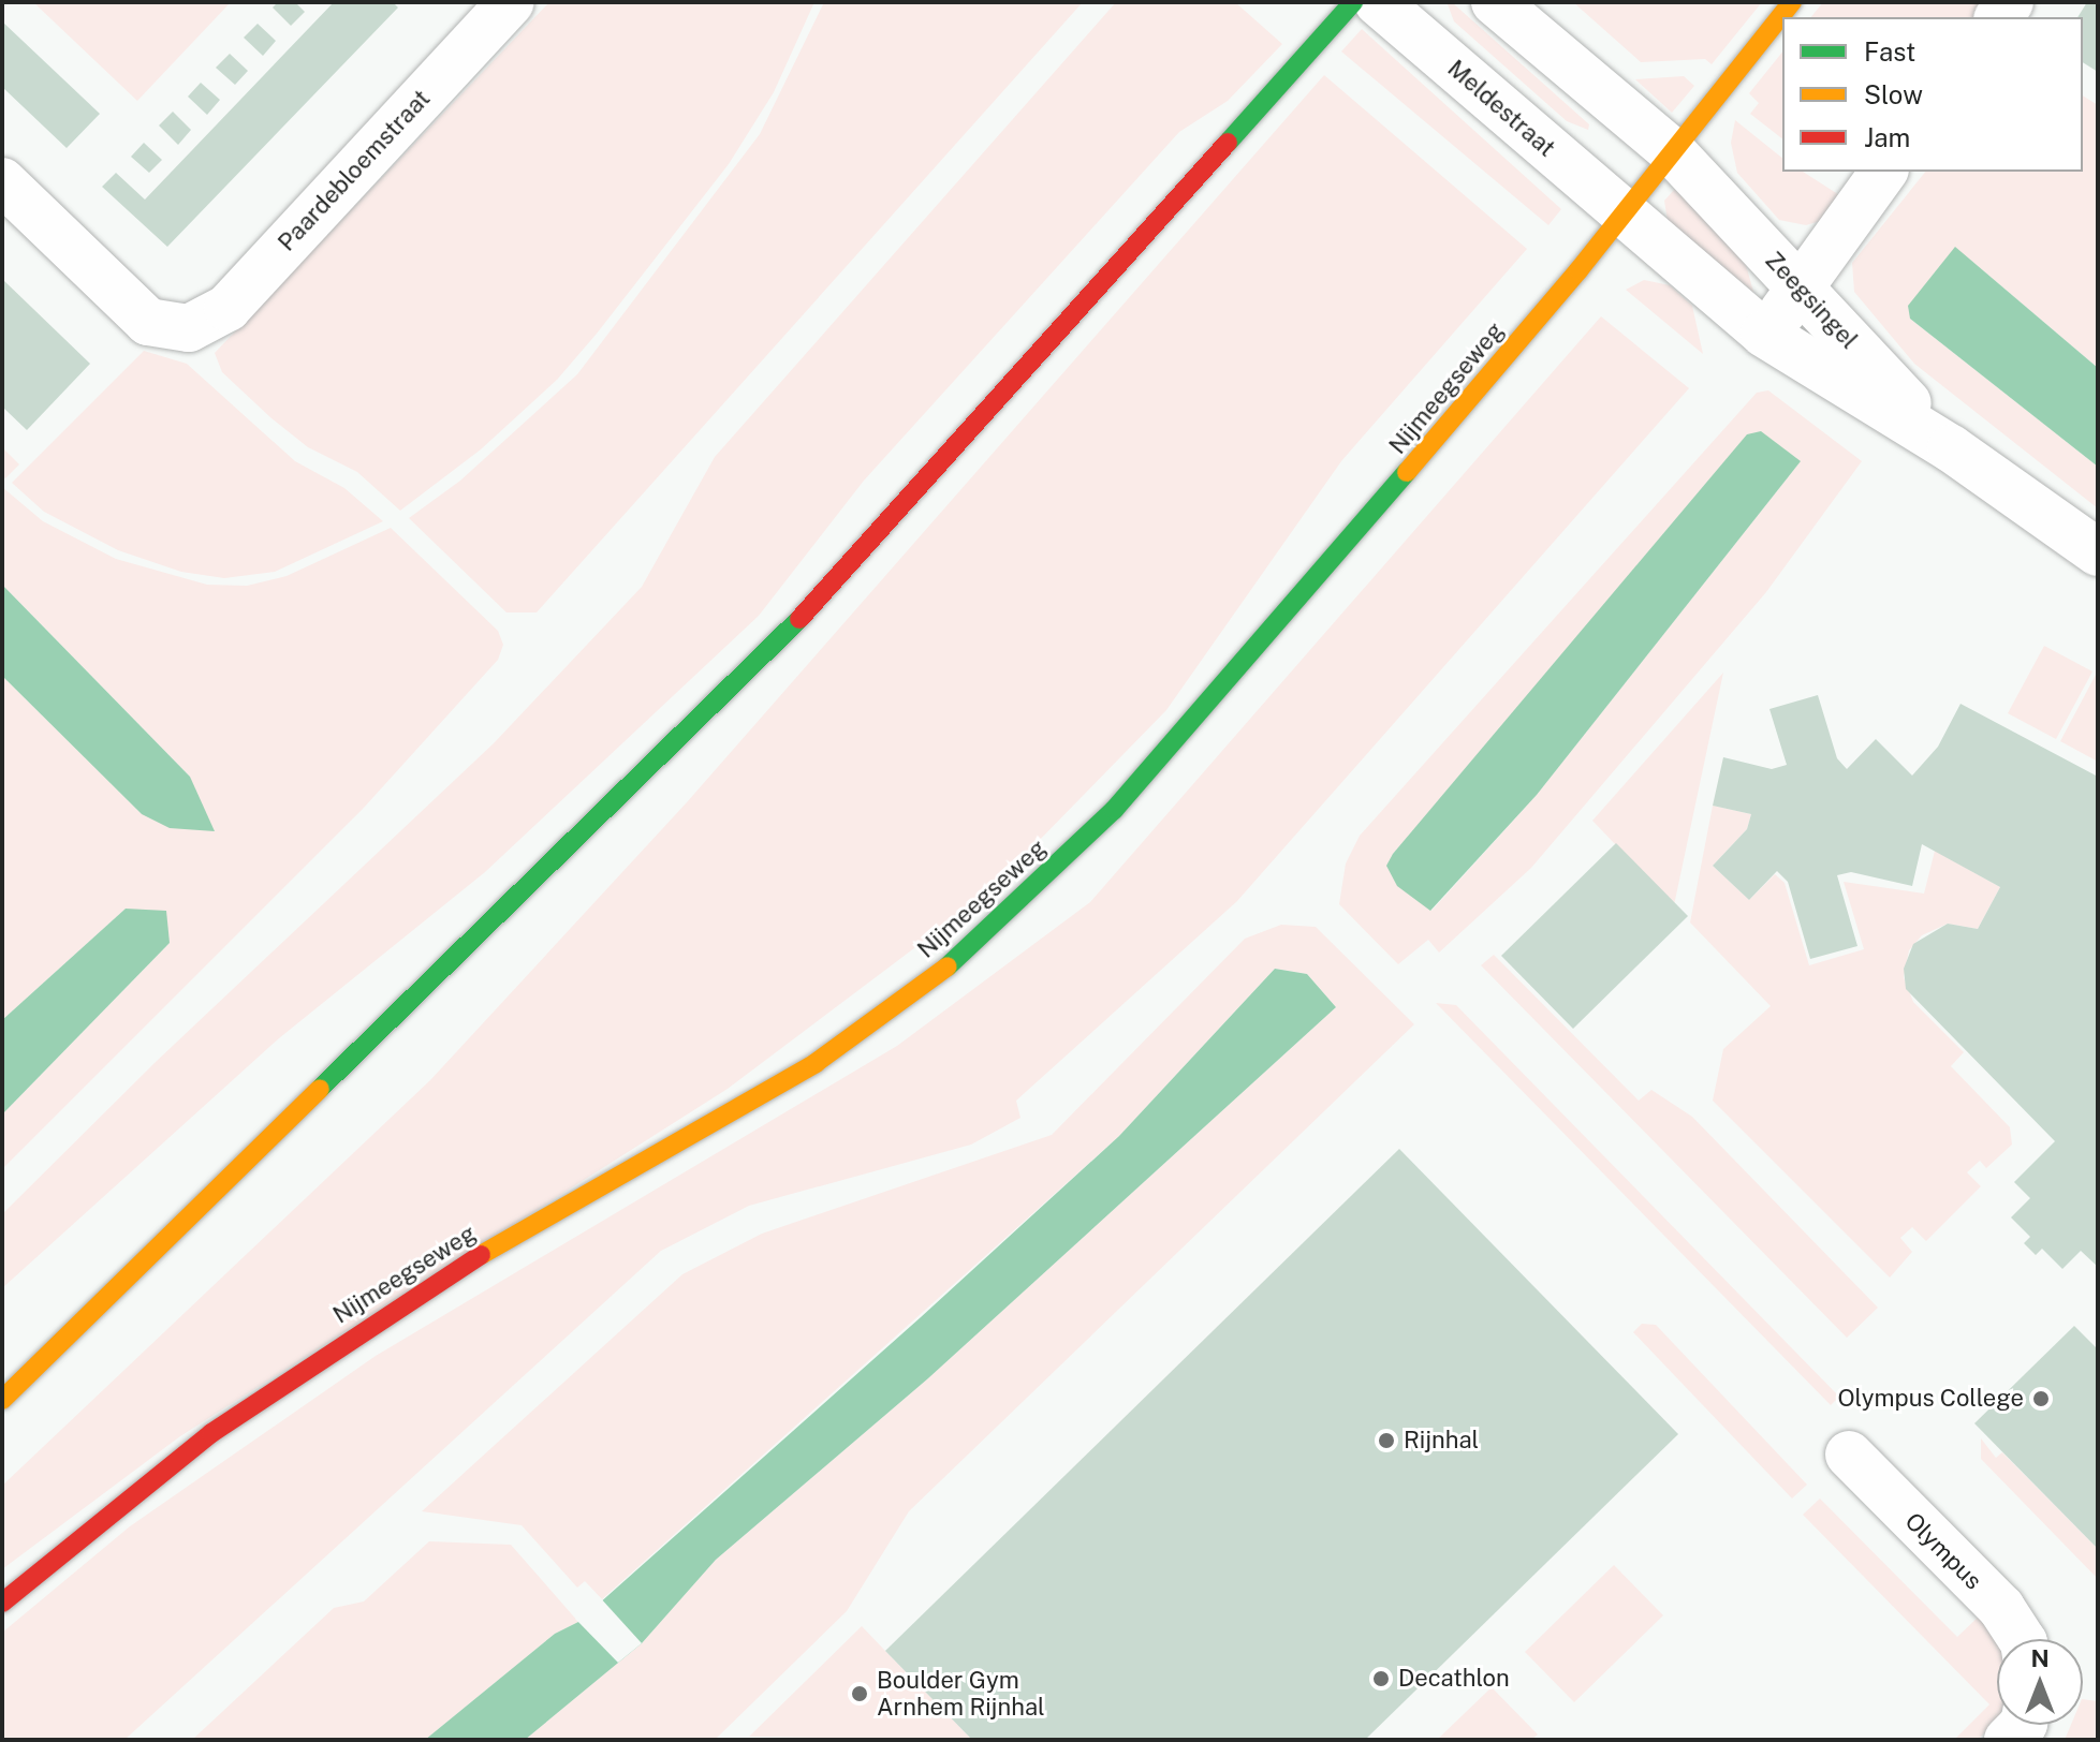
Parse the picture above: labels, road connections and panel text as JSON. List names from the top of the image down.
{
  "streets": {
    "main road": ["Nijmeegseweg"],
    "street": [
      "Meldestraat",
      "Paardebloemstraat",
      "Zeegsingel",
      "Olympus"
    ]
  },
  "crossings": [
    ["Meldestraat", "Zeegsingel"],
    ["Meldestraat", "Nijmeegseweg"],
    ["Zeegsingel", "Nijmeegseweg"]
  ],
  "places": [
    "Olympus College",
    "Rijnhal",
    "Decathlon",
    "Boulder Gym Arnhem Rijnhal"
  ],
  "legend": ["Fast", "Slow", "Jam"],
  "north": "top"
}
